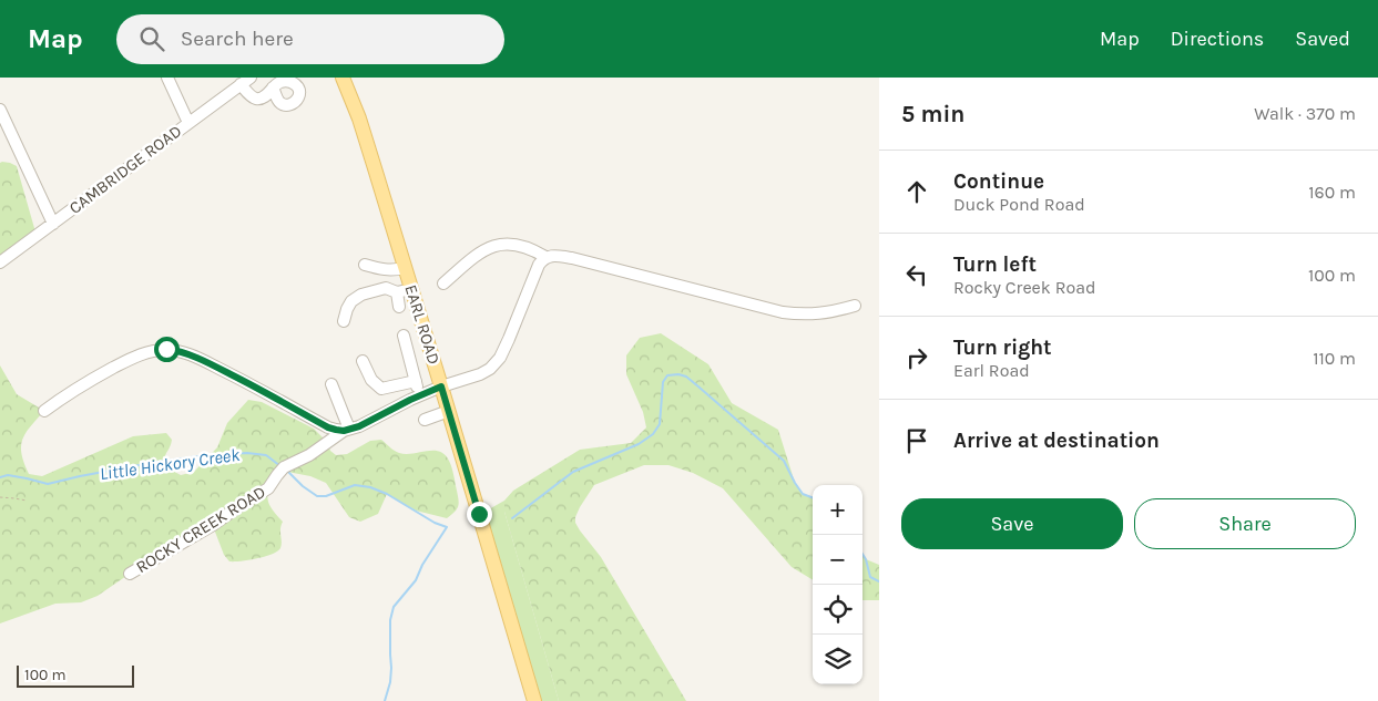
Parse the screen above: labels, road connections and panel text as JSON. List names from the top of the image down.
{
  "streets": {
    "main road": ["EARL ROAD"],
    "street": ["CAMBRIDGE ROAD", "ROCKY CREEK ROAD"]
  },
  "crossings": [
    ["EARL ROAD", "ROCKY CREEK ROAD"]
  ],
  "water": ["Little Hickory Creek"],
  "scale_bar": "100 m",
  "page": {
    "header": "Map",
    "search": "Search here",
    "nav": ["Map", "Directions", "Saved"],
    "heading": ["5 min", "Walk · 370 m"],
    "list": [
      ["Continue", "Duck Pond Road", "160 m"],
      ["Turn left", "Rocky Creek Road", "100 m"],
      ["Turn right", "Earl Road", "110 m"],
      "Arrive at destination"
    ],
    "buttons": ["Save", "Share"],
    "map_buttons": ["+", "−"],
    "scale": "100 m"
  }
}
